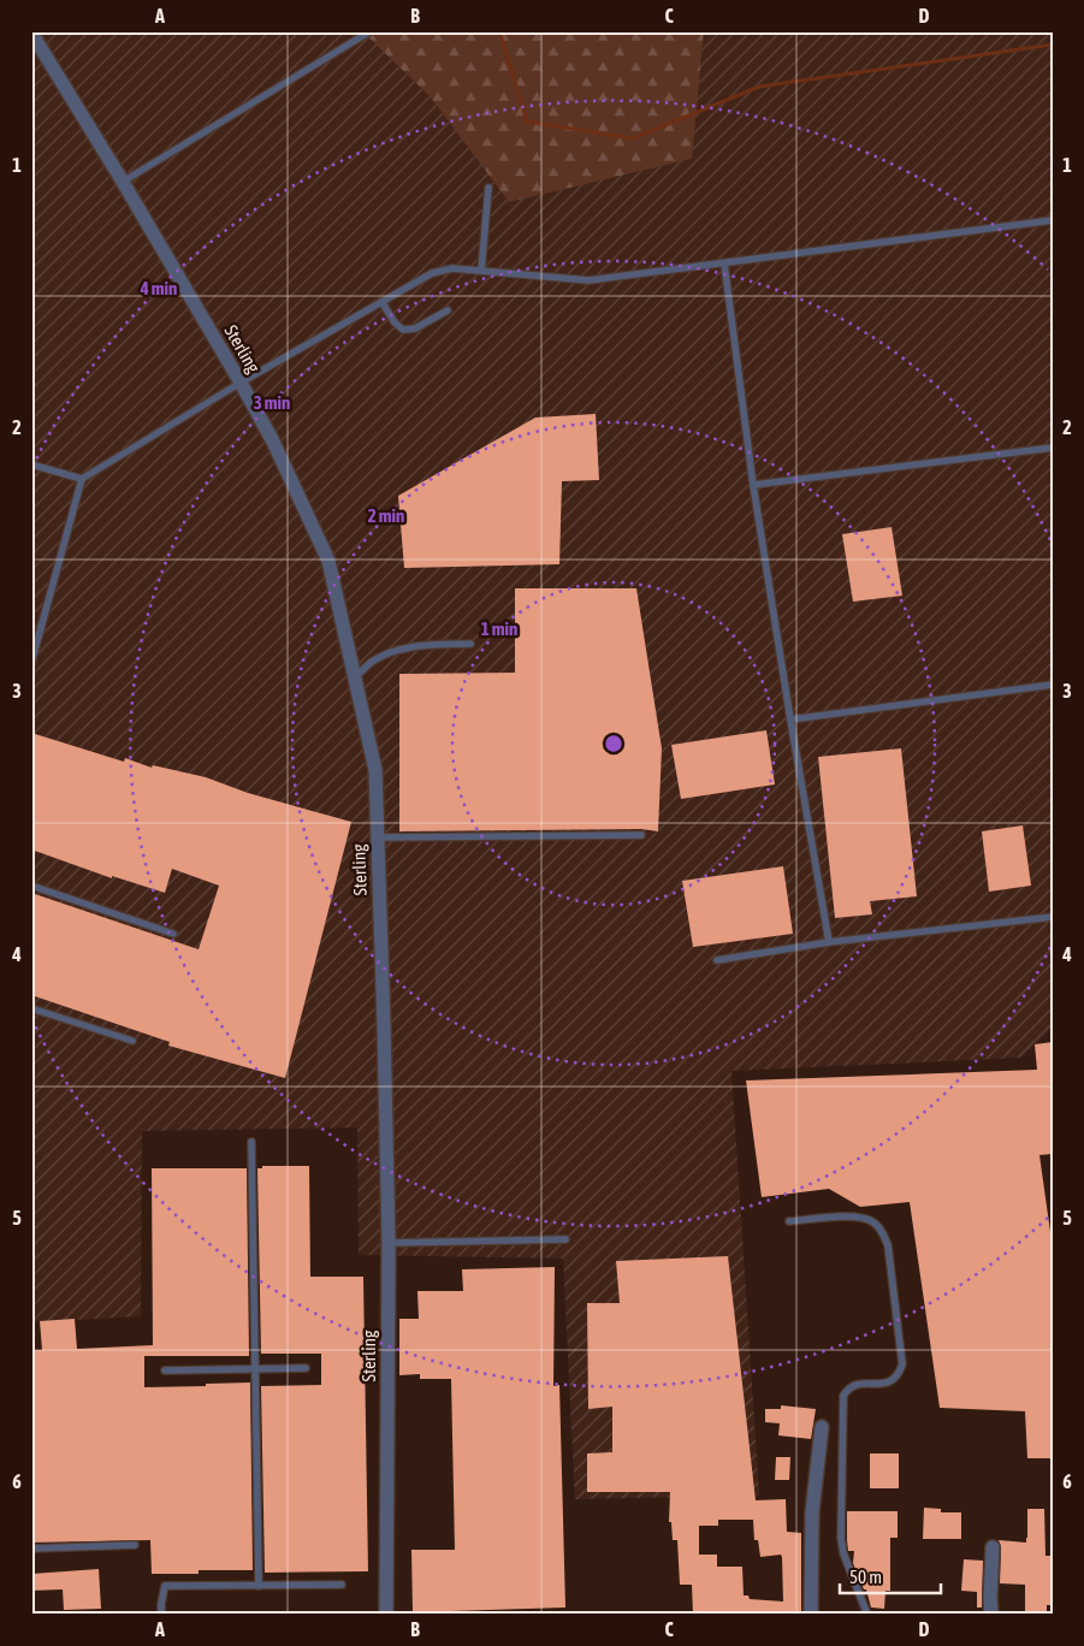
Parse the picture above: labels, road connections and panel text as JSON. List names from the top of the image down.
{
  "streets": {
    "street": ["Sterling"]
  },
  "scale_bar": "50 m",
  "grid": {
    "columns": [
      "A",
      "B",
      "C",
      "D"
    ],
    "rows": [
      "1",
      "2",
      "3",
      "4",
      "5",
      "6"
    ]
  },
  "rings": [
    "4 min",
    "3 min",
    "2 min",
    "1 min"
  ]
}
